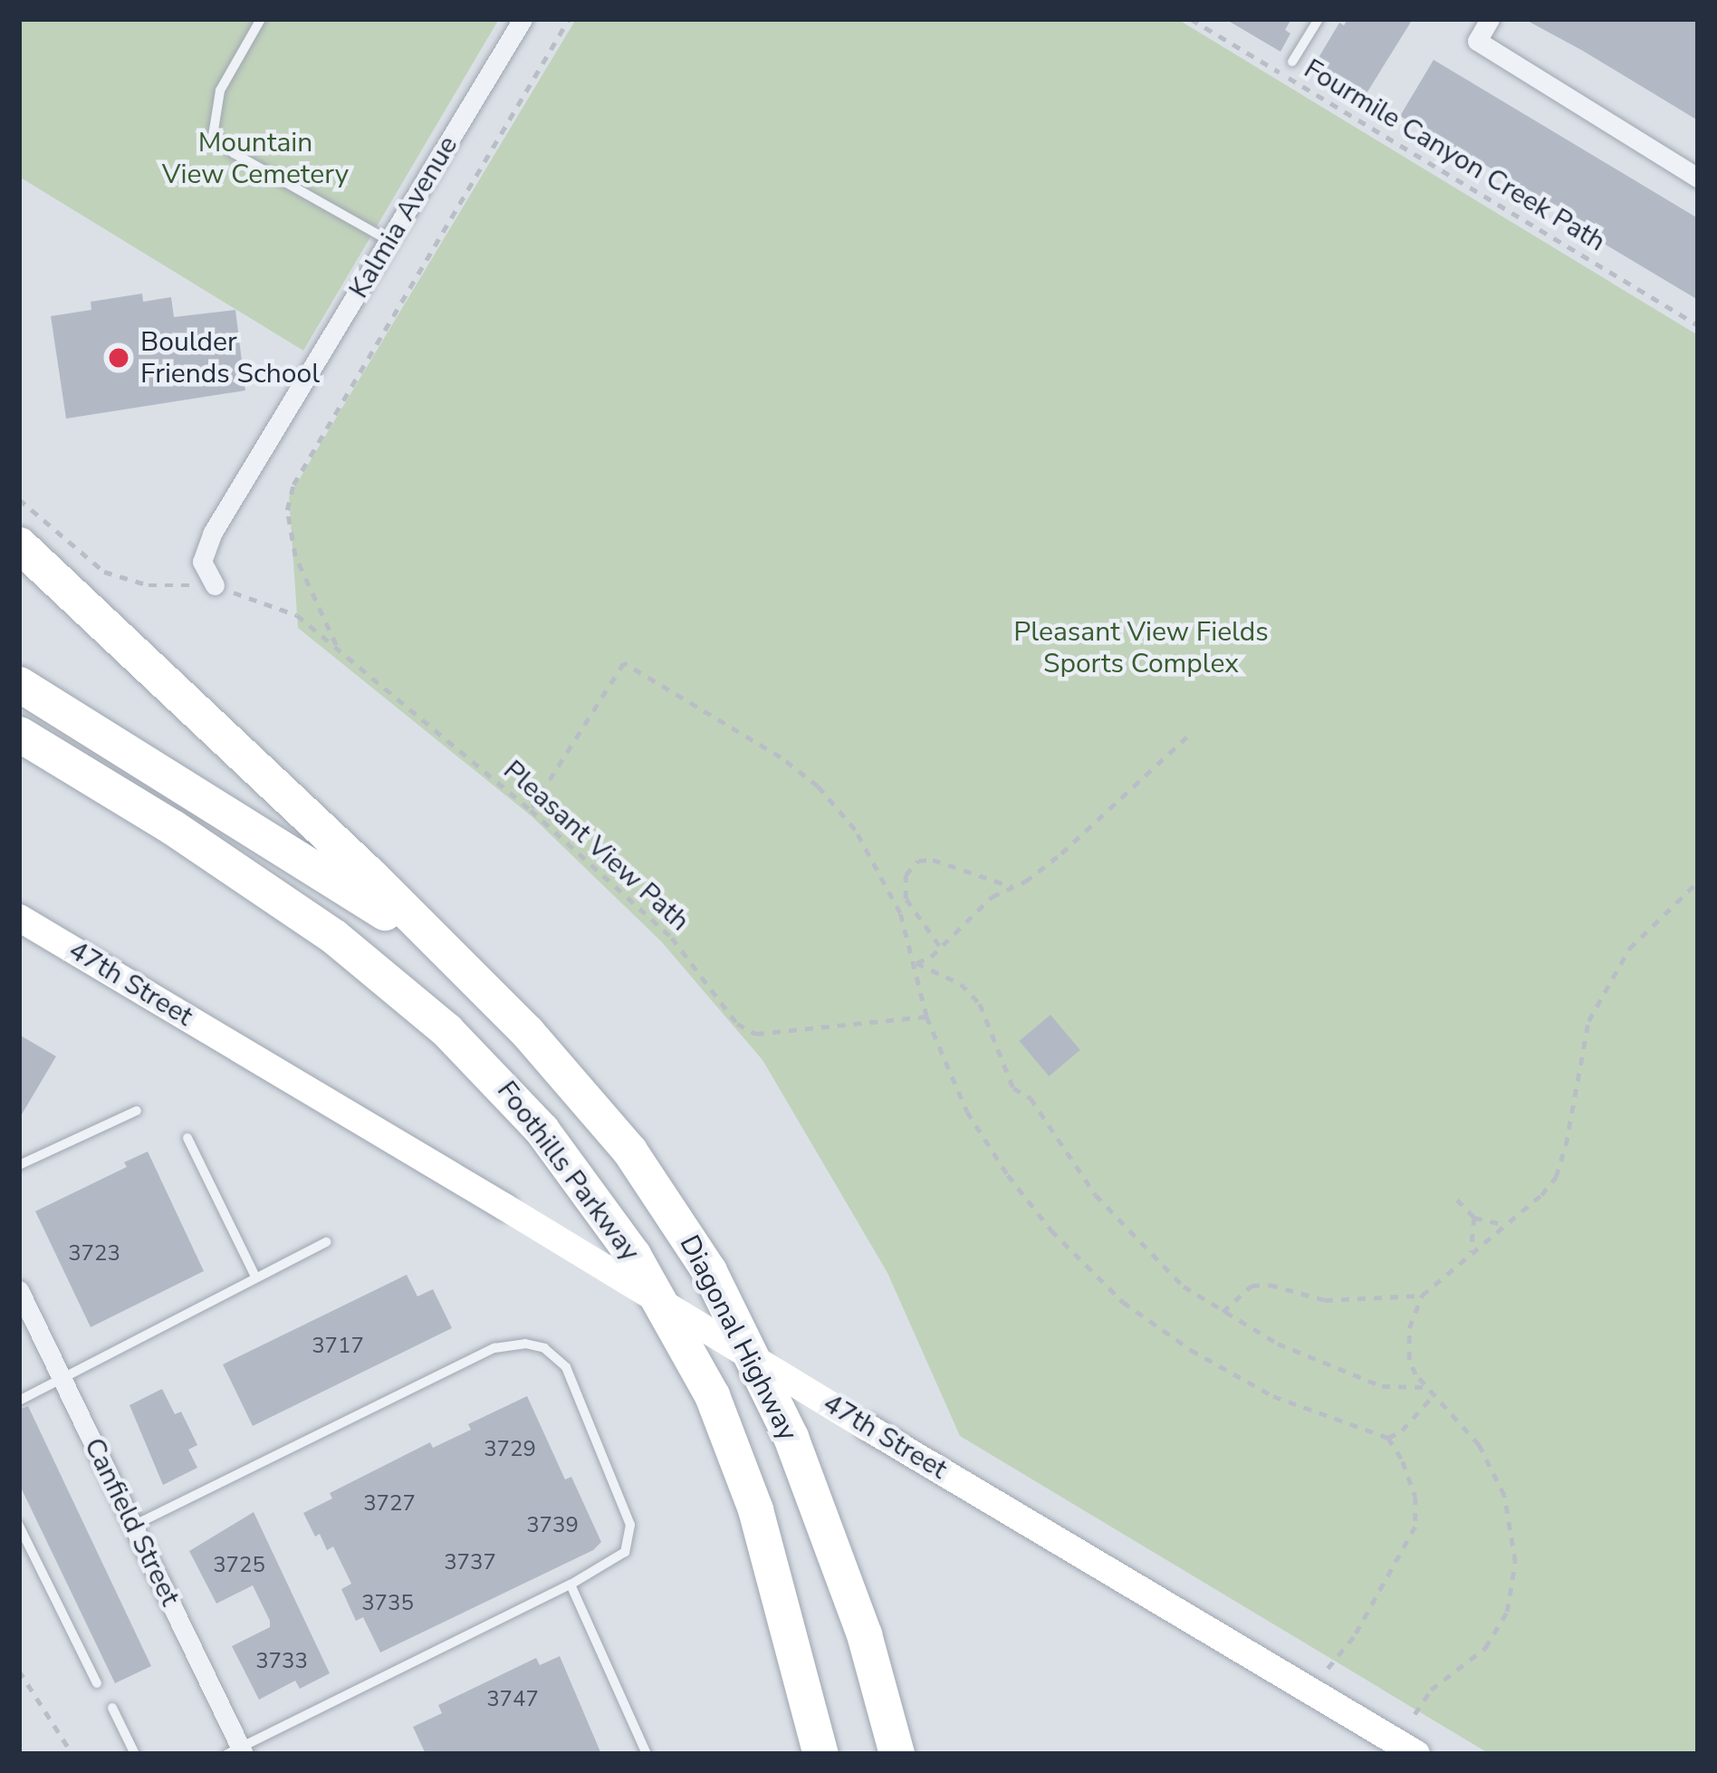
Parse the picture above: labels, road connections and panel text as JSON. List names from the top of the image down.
{
  "streets": {
    "highway": ["Foothills Parkway", "Diagonal Highway"],
    "street": ["Kalmia Avenue", "47th Street", "Canfield Street"],
    "path": ["Fourmile Canyon Creek Path", "Pleasant View Path"]
  },
  "crossings": [
    ["Kalmia Avenue", "Pleasant View Path"]
  ],
  "parks": ["Mountain View Cemetery", "Pleasant View Fields Sports Complex"],
  "places": ["Boulder Friends School"],
  "house_numbers": [
    "3723",
    "3717",
    "3729",
    "3727",
    "3739",
    "3737",
    "3725",
    "3735",
    "3733",
    "3747"
  ]
}
